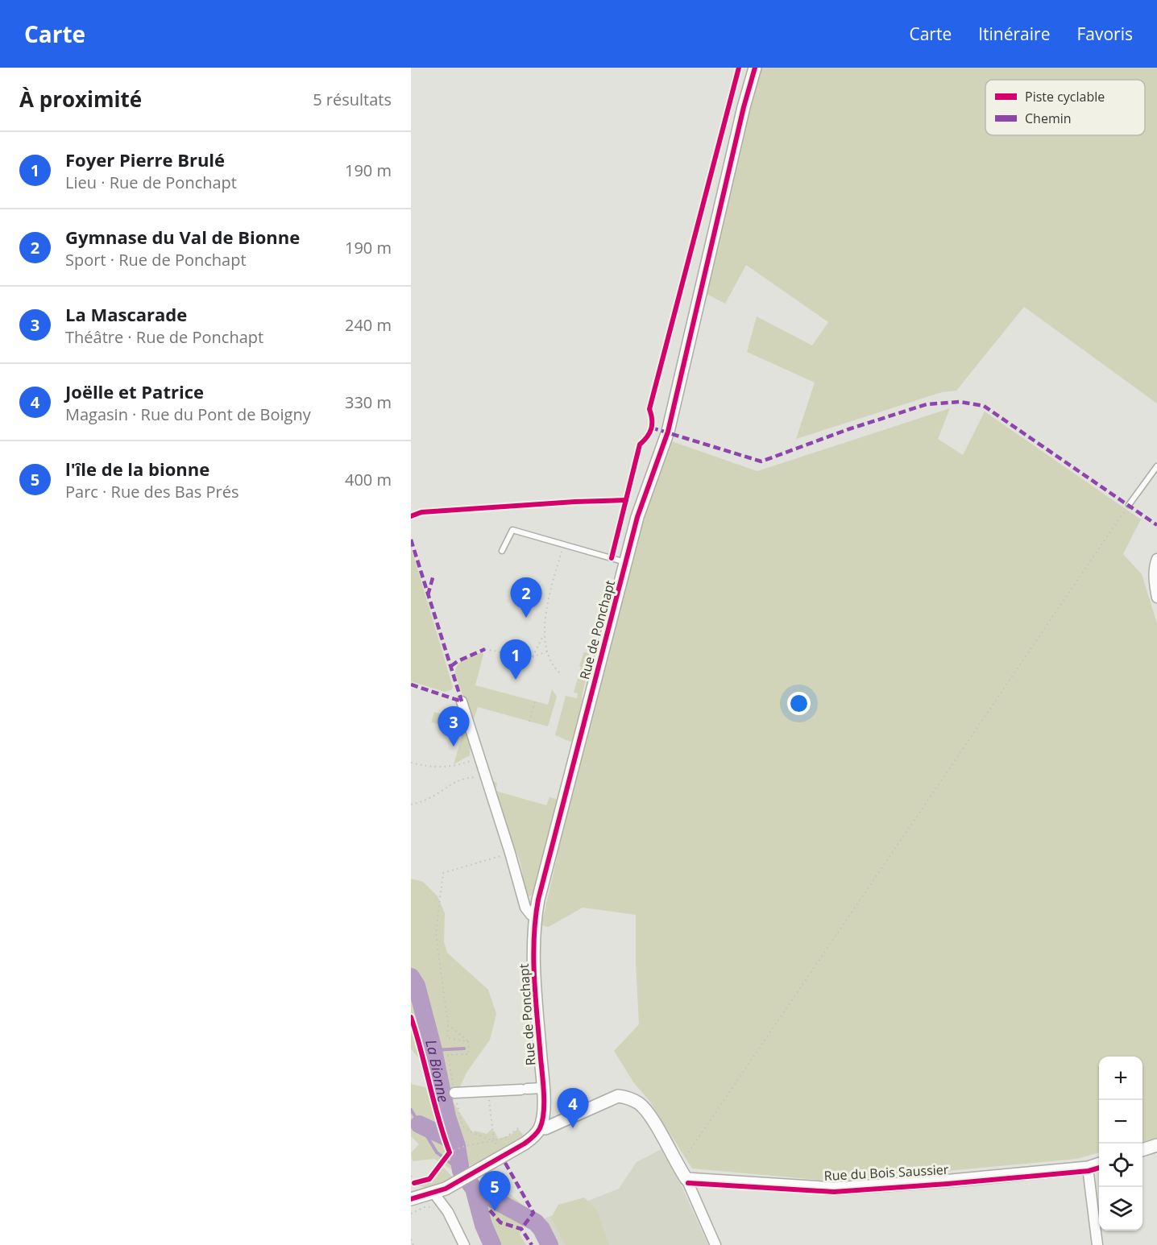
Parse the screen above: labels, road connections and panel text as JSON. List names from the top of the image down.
{
  "streets": {
    "street": ["Rue de Ponchapt", "Rue du Bois Saussier"]
  },
  "water": ["La Bionne"],
  "legend": ["Piste cyclable", "Chemin"],
  "page": {
    "header": "Carte",
    "nav": ["Carte", "Itinéraire", "Favoris"],
    "heading": ["À proximité", "5 résultats"],
    "list": [
      {
        "mark": "1",
        "name": "Foyer Pierre Brulé",
        "note": "Lieu · Rue de Ponchapt",
        "value": "190 m"
      },
      {
        "mark": "2",
        "name": "Gymnase du Val de Bionne",
        "note": "Sport · Rue de Ponchapt",
        "value": "190 m"
      },
      {
        "mark": "3",
        "name": "La Mascarade",
        "note": "Théâtre · Rue de Ponchapt",
        "value": "240 m"
      },
      {
        "mark": "4",
        "name": "Joëlle et Patrice",
        "note": "Magasin · Rue du Pont de Boigny",
        "value": "330 m"
      },
      {
        "mark": "5",
        "name": "l'île de la bionne",
        "note": "Parc · Rue des Bas Prés",
        "value": "400 m"
      }
    ],
    "pins": [
      "2",
      "1",
      "3",
      "4",
      "5"
    ],
    "map_buttons": ["+", "−"]
  }
}
